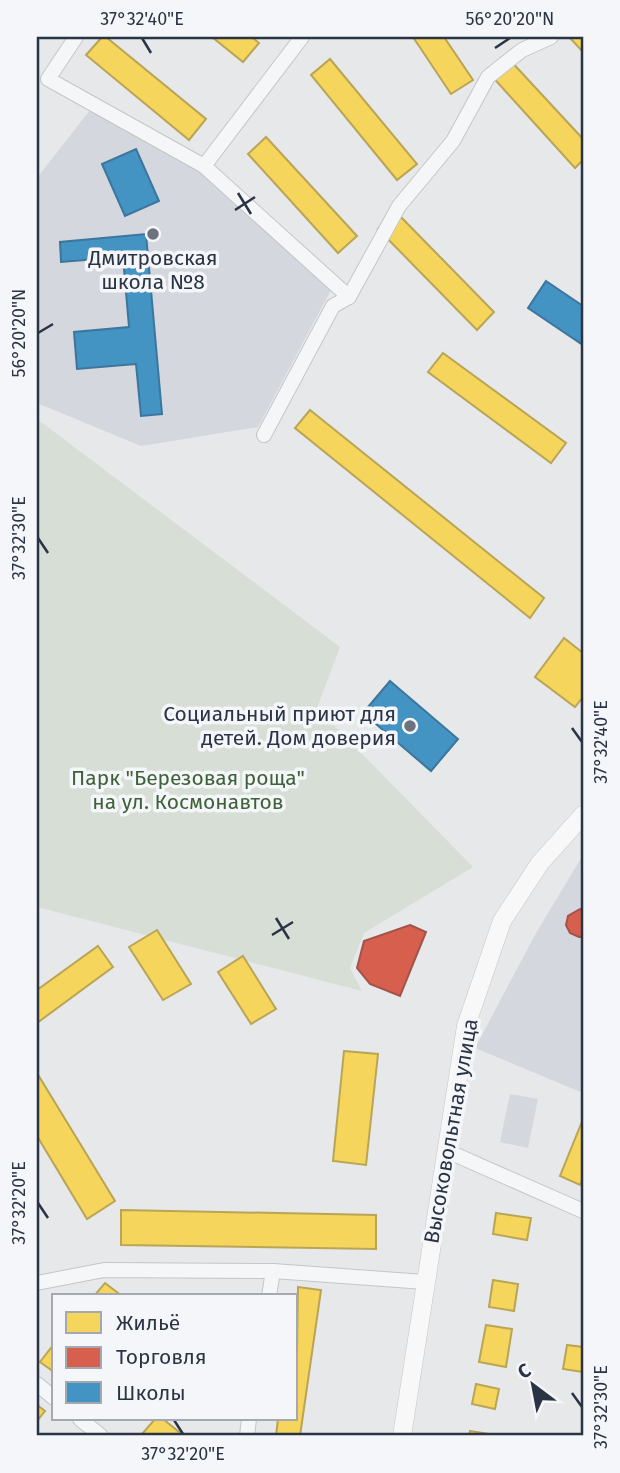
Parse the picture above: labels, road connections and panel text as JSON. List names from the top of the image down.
{
  "streets": {
    "main road": ["Высоковольтная улица"]
  },
  "parks": ["Парк \"Березовая роща\" на ул. Космонавтов"],
  "places": ["Дмитровская школа №8", "Социальный приют для детей. Дом доверия"],
  "legend": ["Жильё", "Торговля", "Школы"],
  "north": "top left",
  "coordinates": [
    "37°32'40\"E",
    "56°20'20\"N",
    "37°32'30\"E",
    "37°32'20\"E"
  ]
}
